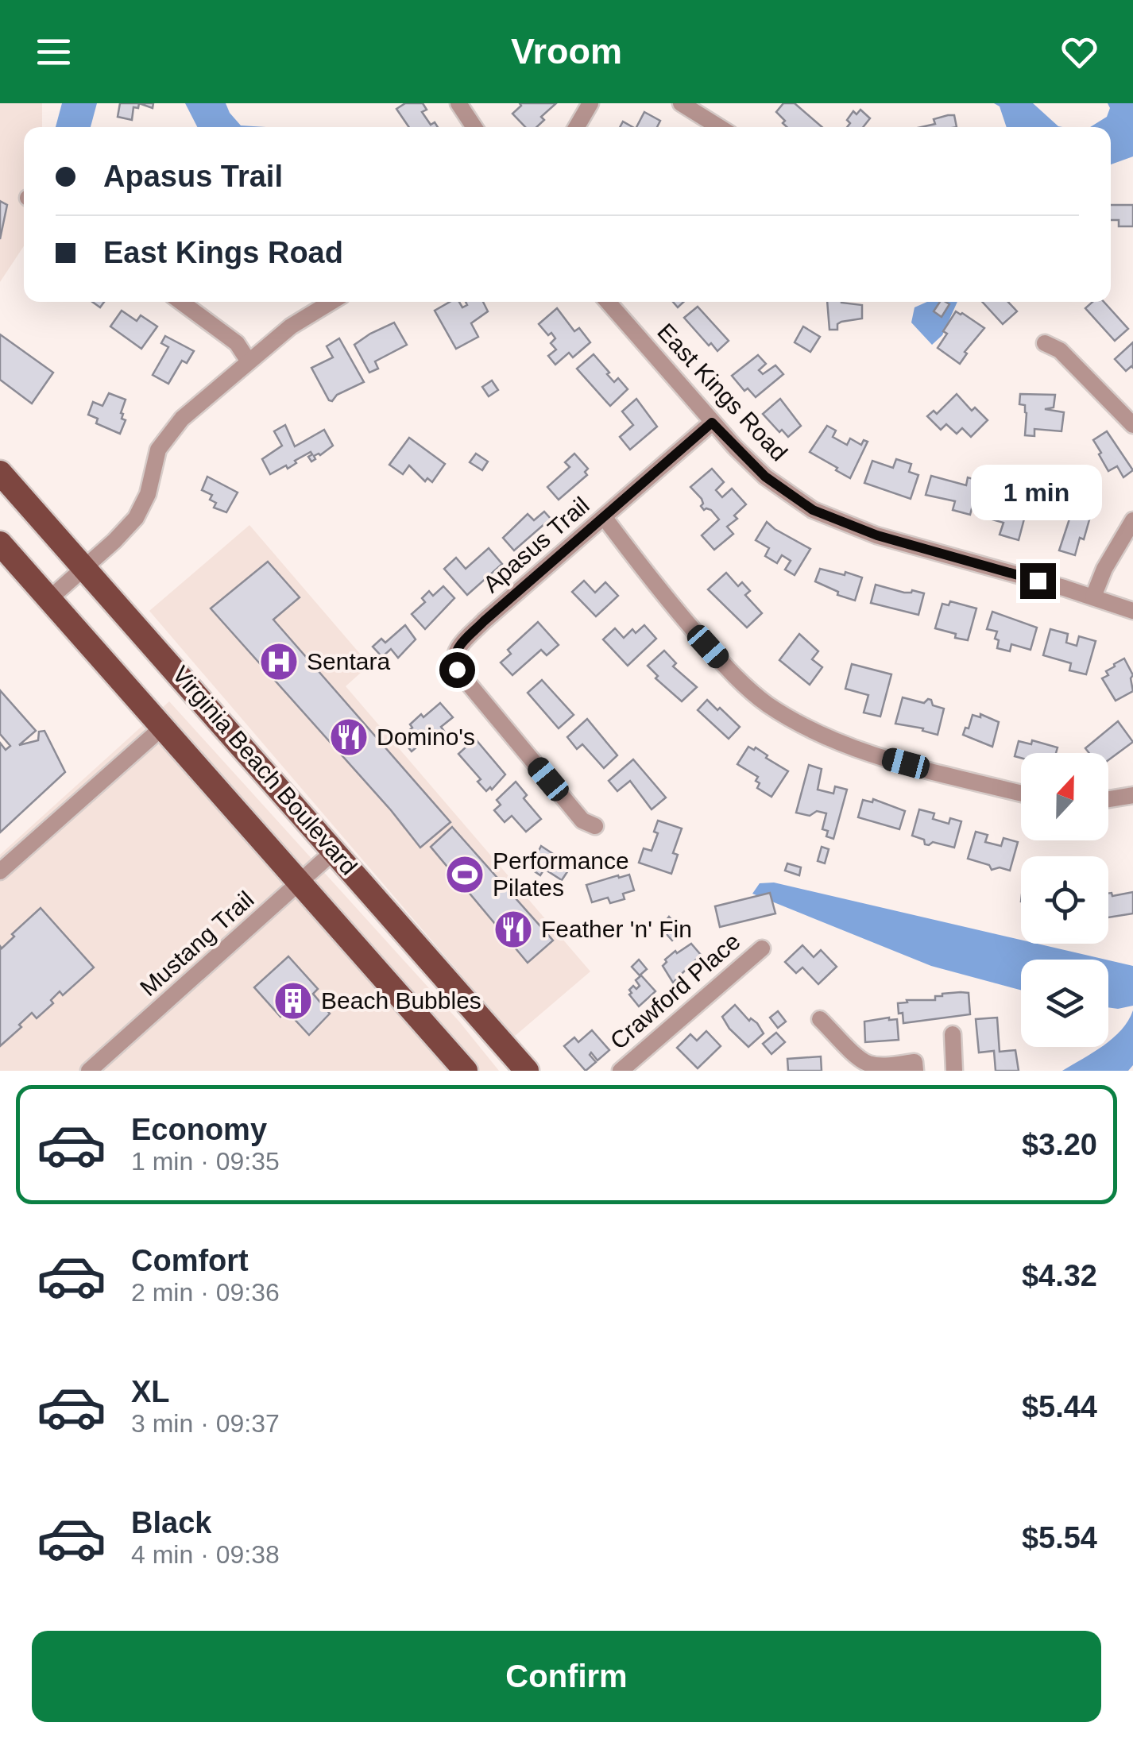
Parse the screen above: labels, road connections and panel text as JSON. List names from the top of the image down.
{
  "streets": {
    "main road": ["Virginia Beach Boulevard"],
    "street": [
      "East Kings Road",
      "Apasus Trail",
      "Mustang Trail",
      "Crawford Place"
    ]
  },
  "crossings": [
    ["East Kings Road", "Apasus Trail"],
    ["Virginia Beach Boulevard", "Mustang Trail"]
  ],
  "places": {
    "hospital": ["Sentara"],
    "restaurant": ["Domino's", "Feather 'n' Fin"],
    "sports": ["Performance Pilates"],
    "building": ["Beach Bubbles"]
  },
  "north": "top",
  "page": {
    "header": "Vroom",
    "banner": ["Apasus Trail", "East Kings Road"],
    "bubble": "1 min",
    "list": [
      {
        "name": "Economy",
        "note": "1 min · 09:35",
        "value": "$3.20"
      },
      {
        "name": "Comfort",
        "note": "2 min · 09:36",
        "value": "$4.32"
      },
      {
        "name": "XL",
        "note": "3 min · 09:37",
        "value": "$5.44"
      },
      {
        "name": "Black",
        "note": "4 min · 09:38",
        "value": "$5.54"
      }
    ],
    "buttons": "Confirm"
  }
}
